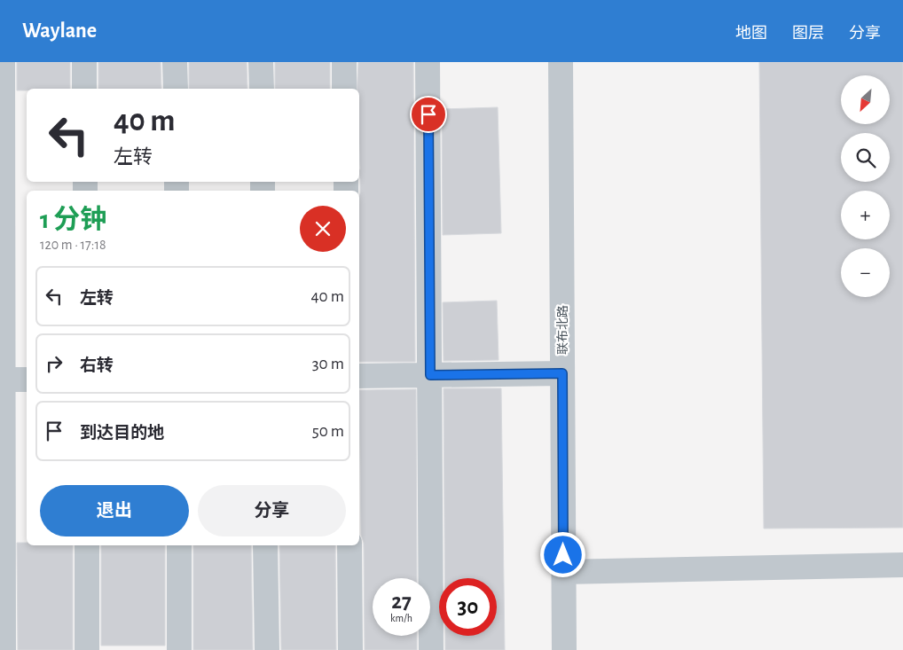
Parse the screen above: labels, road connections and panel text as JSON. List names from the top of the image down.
{
  "streets": {
    "street": ["联布北路"]
  },
  "north": "bottom left",
  "page": {
    "header": "Waylane",
    "nav": ["地图", "图层", "分享"],
    "map_buttons": ["+", "−"],
    "turn": ["40 m", "左转"],
    "heading": ["1 分钟", "120 m · 17:18"],
    "list": [
      {
        "name": "左转",
        "value": "40 m"
      },
      {
        "name": "右转",
        "value": "30 m"
      },
      {
        "name": "到达目的地",
        "value": "50 m"
      }
    ],
    "buttons": ["退出", "分享"],
    "speed": "27 km/h",
    "limit": "30"
  }
}
